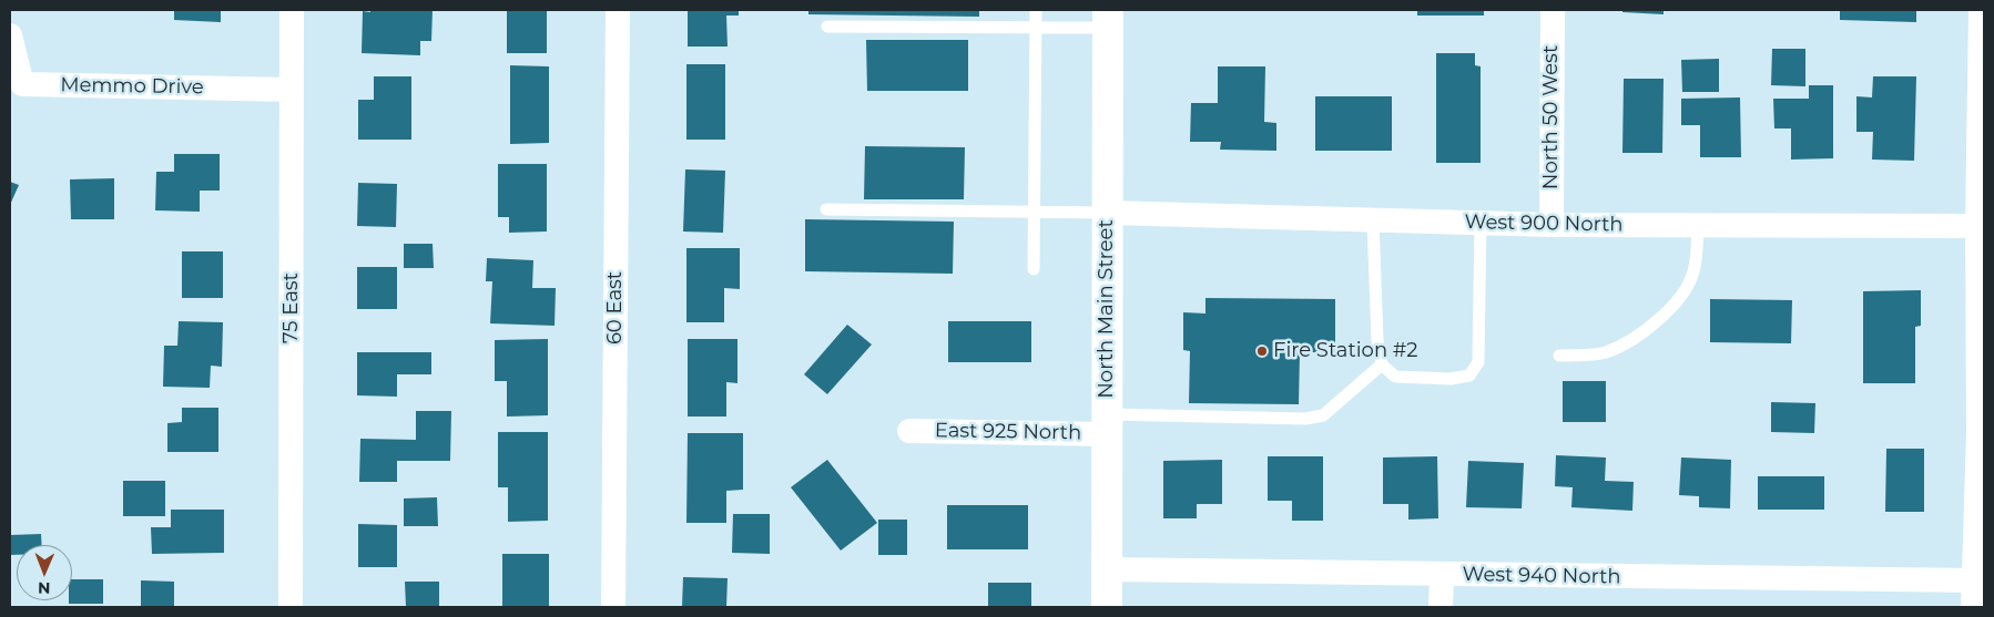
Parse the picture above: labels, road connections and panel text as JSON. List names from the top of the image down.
{
  "streets": {
    "street": [
      "Memmo Drive",
      "North 50 West",
      "West 900 North",
      "75 East",
      "60 East",
      "North Main Street",
      "East 925 North",
      "West 940 North"
    ]
  },
  "crossings": [
    ["Memmo Drive", "75 East"],
    ["North 50 West", "West 900 North"],
    ["West 900 North", "North Main Street"],
    ["North Main Street", "East 925 North"],
    ["North Main Street", "West 940 North"]
  ],
  "places": ["Fire Station #2"],
  "north": "bottom"
}
